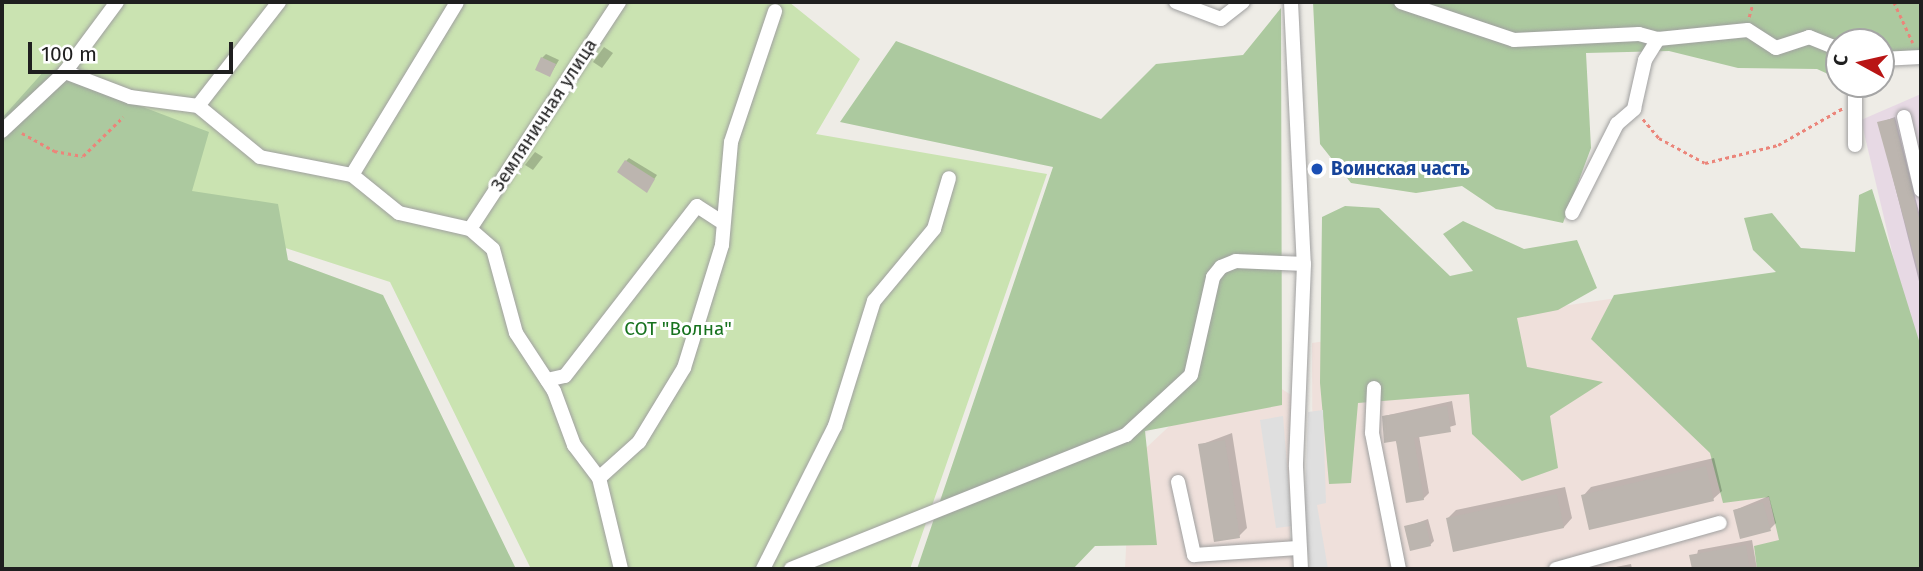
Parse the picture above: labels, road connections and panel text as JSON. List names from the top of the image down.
{
  "streets": {
    "street": ["Земляничная улица"]
  },
  "parks": ["СОТ \"Волна\""],
  "places": ["Воинская часть"],
  "scale_bar": "100 m",
  "north": "left"
}
